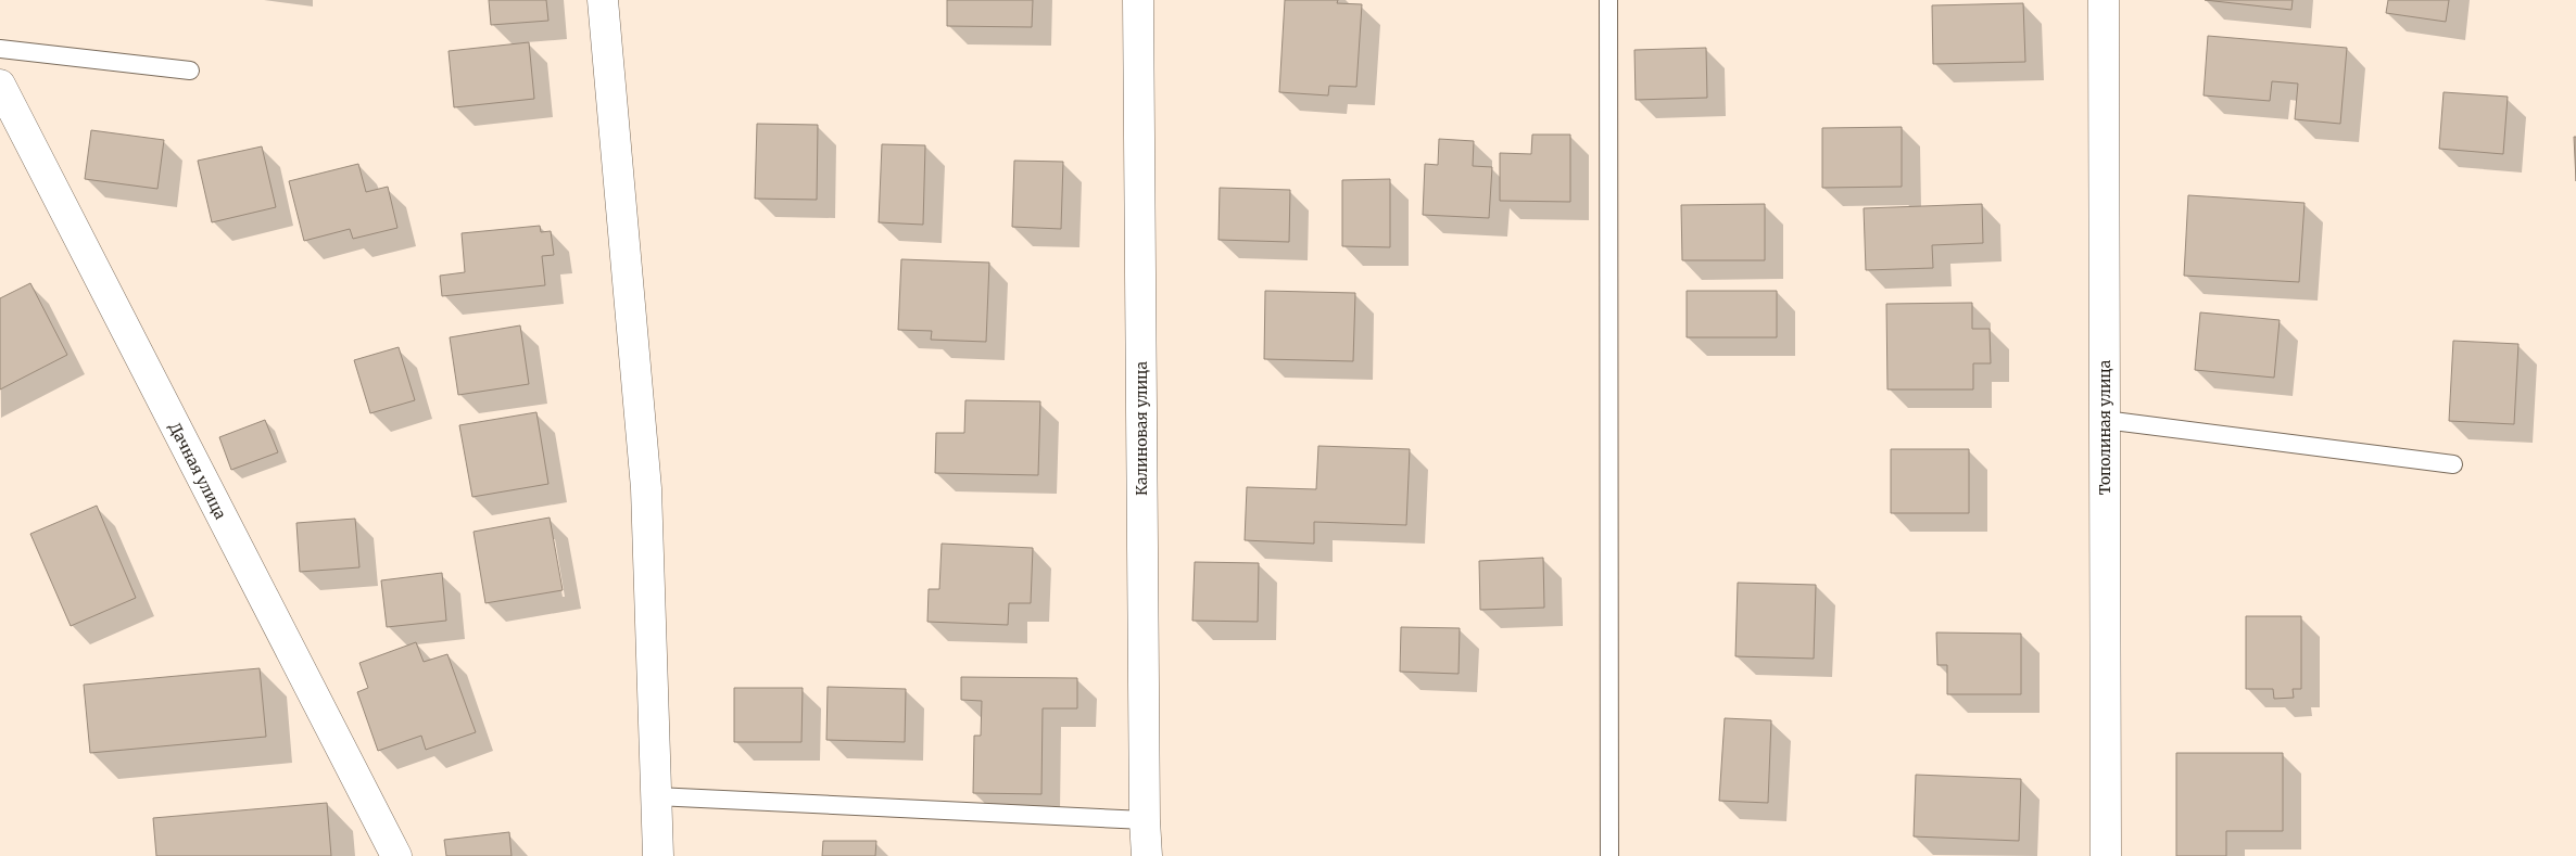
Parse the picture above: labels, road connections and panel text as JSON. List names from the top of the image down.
{
  "streets": {
    "street": ["Тополиная улица", "Калиновая улица", "Дачная улица"]
  }
}
